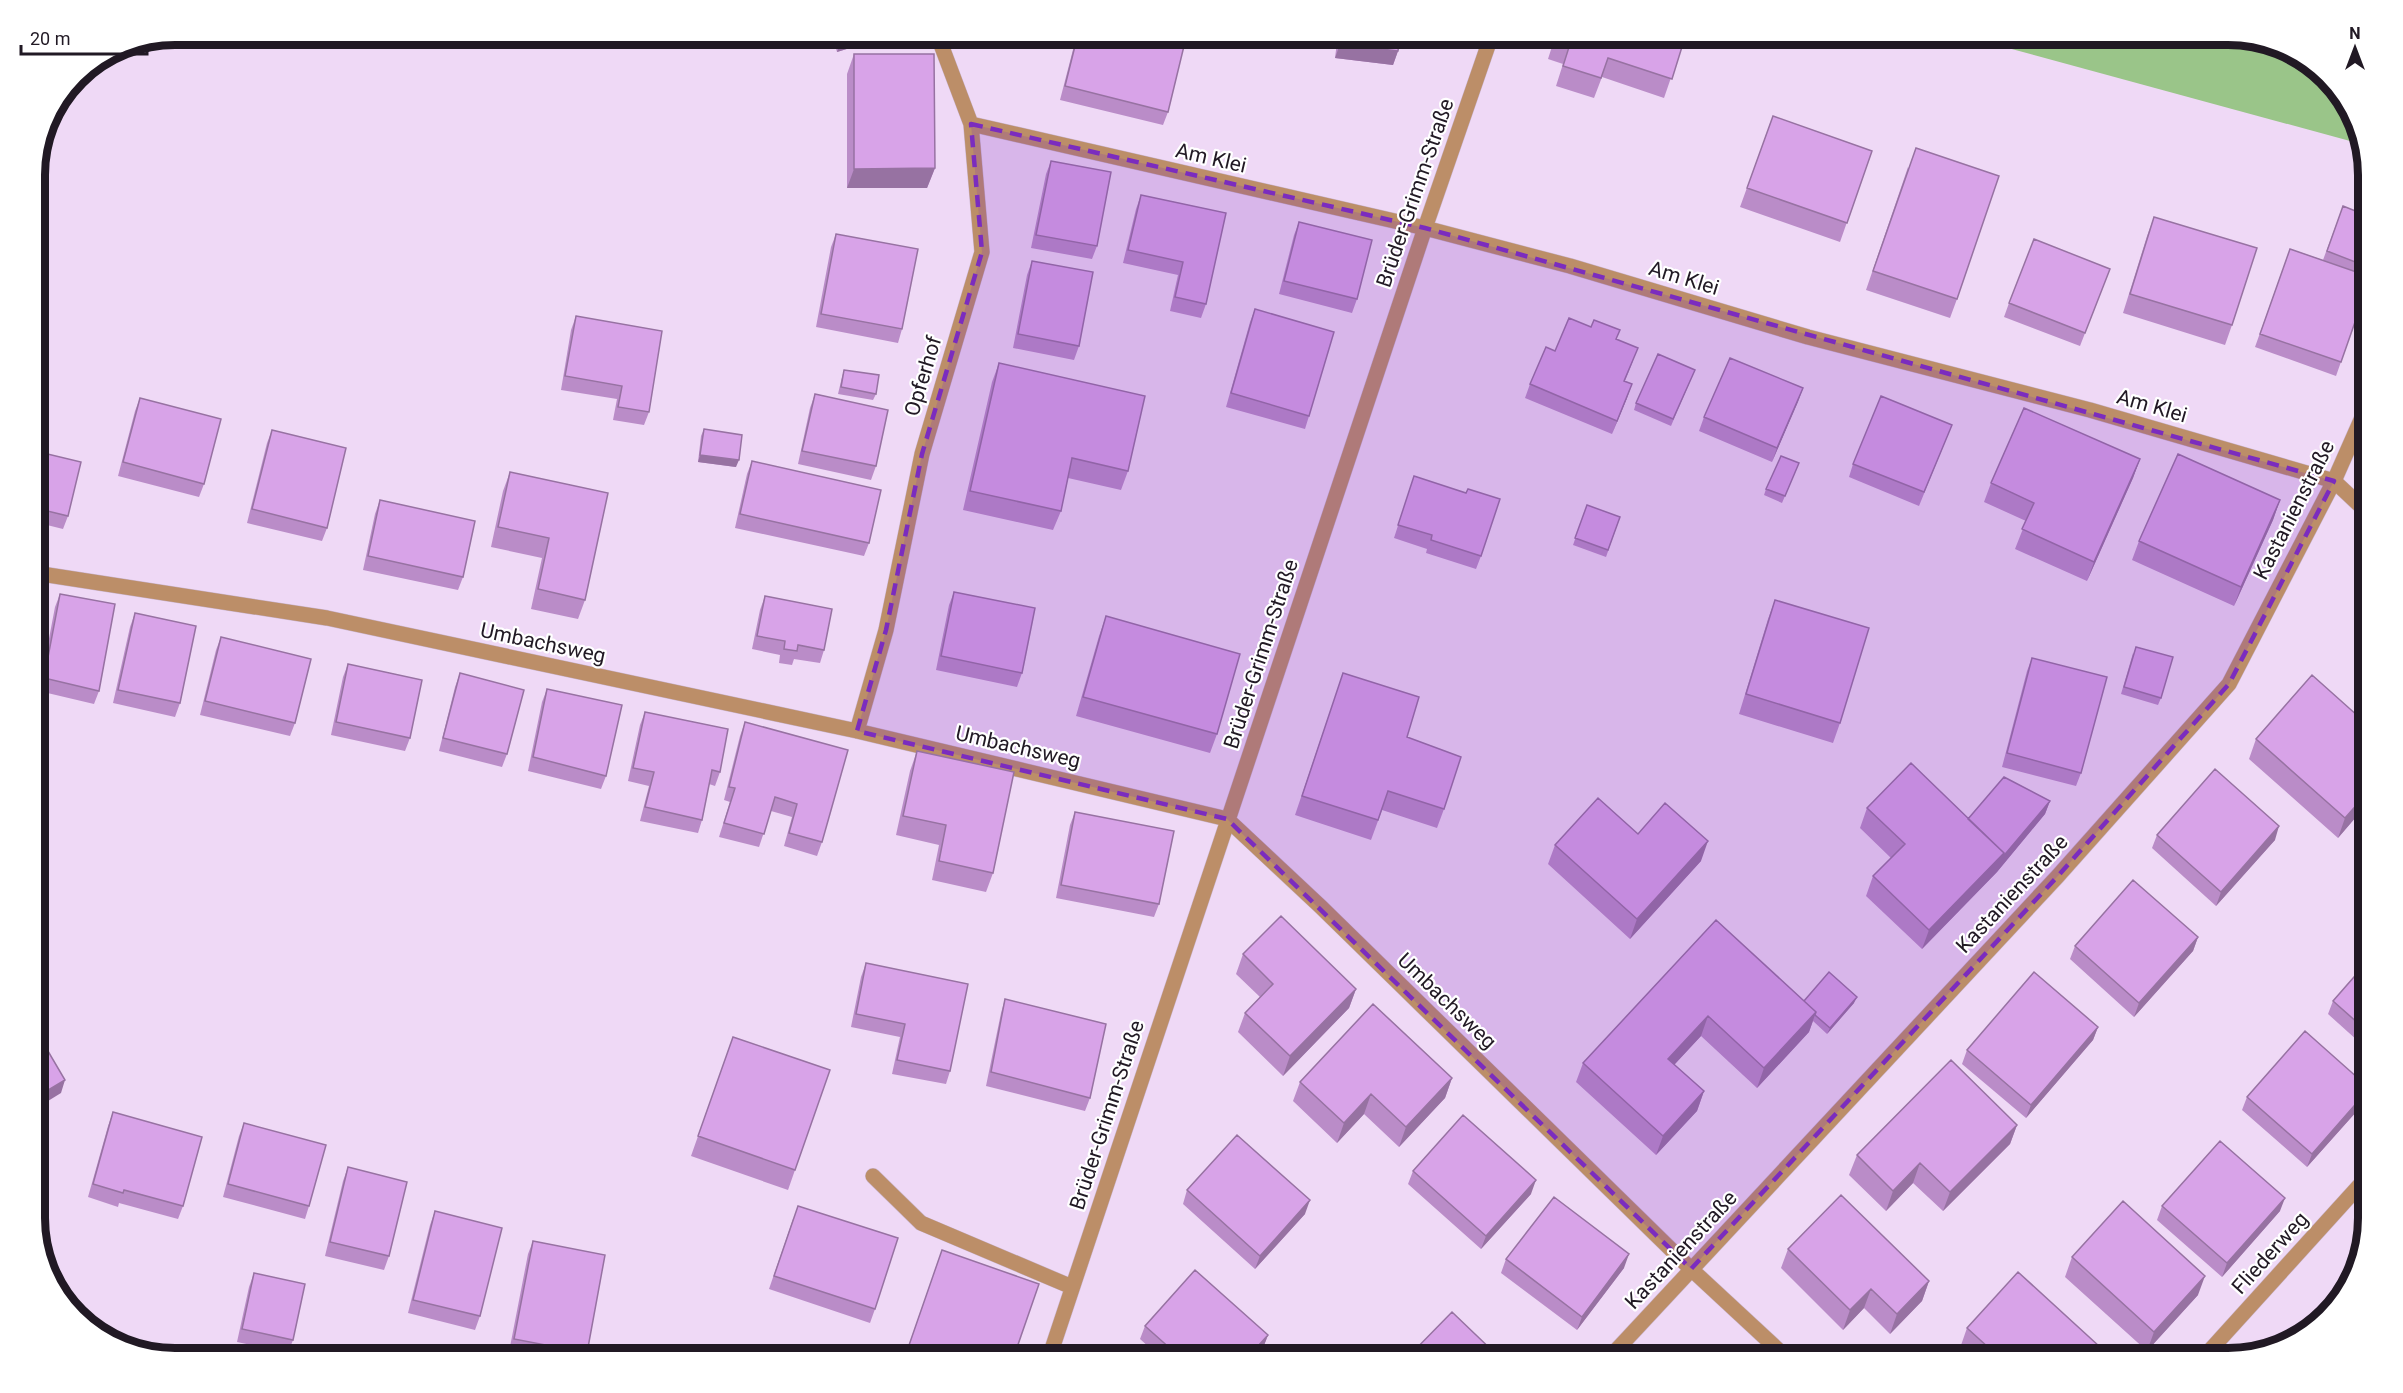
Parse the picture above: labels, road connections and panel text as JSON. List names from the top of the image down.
{
  "streets": {
    "street": [
      "Am Klei",
      "Brüder-Grimm-Straße",
      "Opferhof",
      "Kastanienstraße",
      "Umbachsweg",
      "Fliederweg"
    ]
  },
  "crossings": [
    ["Am Klei", "Brüder-Grimm-Straße"],
    ["Am Klei", "Opferhof"],
    ["Am Klei", "Kastanienstraße"],
    ["Brüder-Grimm-Straße", "Umbachsweg"],
    ["Opferhof", "Umbachsweg"],
    ["Kastanienstraße", "Umbachsweg"]
  ],
  "scale_bar": "20 m",
  "north": "top"
}
